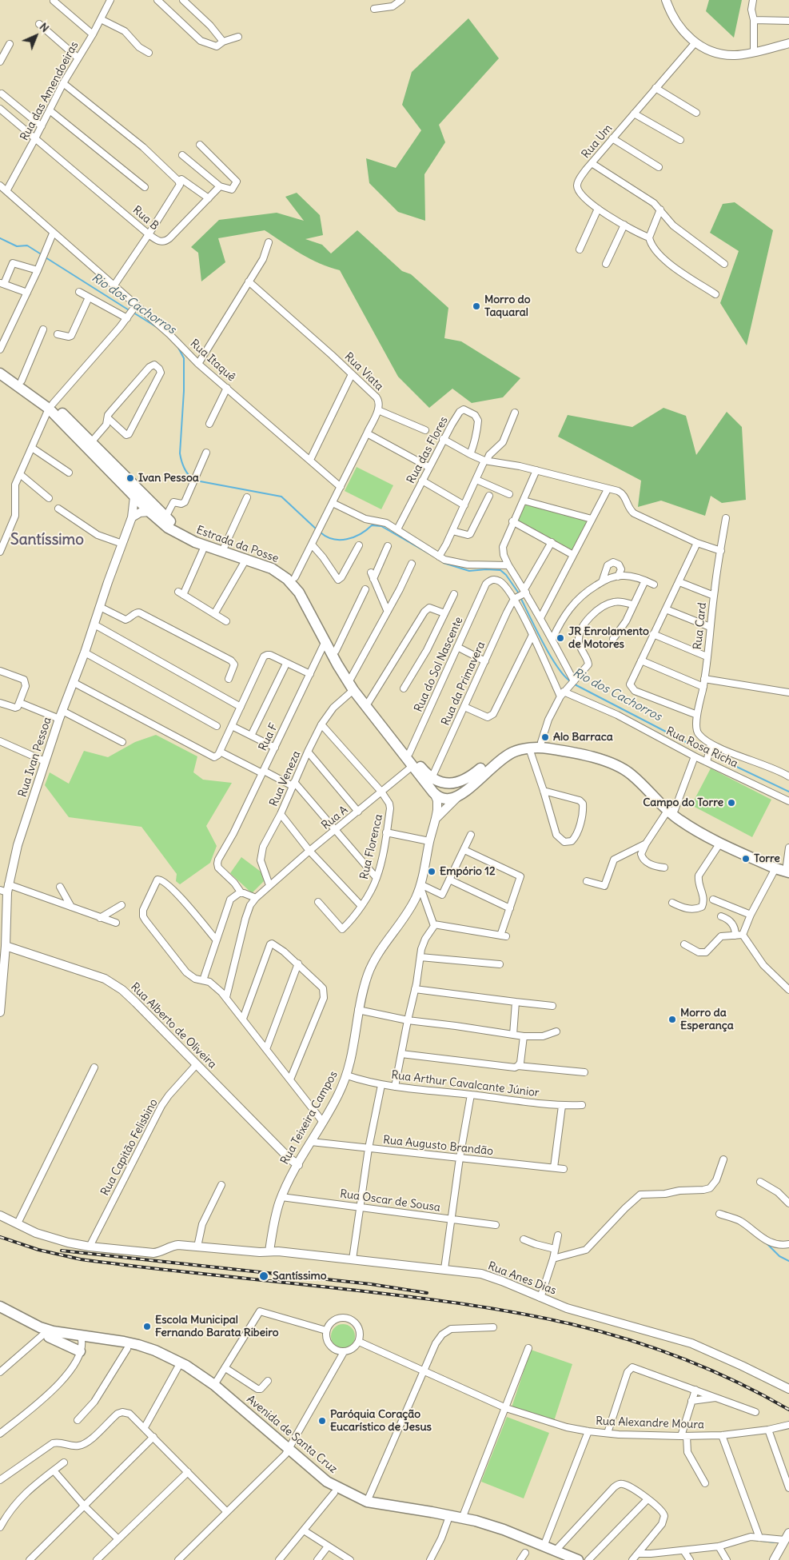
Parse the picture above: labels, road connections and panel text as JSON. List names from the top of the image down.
{
  "streets": {
    "main road": ["Estrada da Posse", "Avenida de Santa Cruz"],
    "street": [
      "Rua das Amendoeiras",
      "Rua Um",
      "Rua B",
      "Rua Itaquê",
      "Rua Viata",
      "Rua das Flores",
      "Rua Card",
      "Rua do Sol Nascente",
      "Rua da Primavera",
      "Rua F",
      "Rua Rosa Richa",
      "Rua Ivan Pessoa",
      "Rua Veneza",
      "Rua A",
      "Rua Florenca",
      "Rua Alberto de Oliveira",
      "Rua Arthur Cavalcante Júnior",
      "Rua Teixeira Campos",
      "Rua Augusto Brandão",
      "Rua Capitão Felisbino",
      "Rua Oscar de Sousa",
      "Rua Anes Dias",
      "Rua Alexandre Moura"
    ]
  },
  "crossings": [
    ["Rua das Amendoeiras", "Rua B"],
    ["Rua das Amendoeiras", "Rua Itaquê"],
    ["Estrada da Posse", "Rua do Sol Nascente"],
    ["Estrada da Posse", "Rua da Primavera"],
    ["Estrada da Posse", "Rua F"],
    ["Estrada da Posse", "Rua Ivan Pessoa"],
    ["Estrada da Posse", "Rua Veneza"],
    ["Estrada da Posse", "Rua A"],
    ["Estrada da Posse", "Rua Teixeira Campos"],
    ["Rua Card", "Rua Rosa Richa"],
    ["Rua do Sol Nascente", "Rua da Primavera"],
    ["Rua Ivan Pessoa", "Rua Alberto de Oliveira"],
    ["Rua Veneza", "Rua A"],
    ["Rua Veneza", "Rua Florenca"],
    ["Rua A", "Rua Florenca"],
    ["Rua Alberto de Oliveira", "Rua Teixeira Campos"],
    ["Rua Alberto de Oliveira", "Rua Capitão Felisbino"],
    ["Rua Arthur Cavalcante Júnior", "Rua Teixeira Campos"],
    ["Rua Teixeira Campos", "Rua Augusto Brandão"],
    ["Rua Teixeira Campos", "Rua Oscar de Sousa"],
    ["Rua Teixeira Campos", "Rua Anes Dias"],
    ["Rua Capitão Felisbino", "Rua Anes Dias"]
  ],
  "districts": ["Santíssimo"],
  "water": ["Rio dos Cachorros"],
  "places": [
    "Morro do Taquaral",
    "Ivan Pessoa",
    "JR Enrolamento de Motores",
    "Alo Barraca",
    "Campo do Torre",
    "Torre",
    "Empório 12",
    "Morro da Esperança",
    "Santíssimo",
    "Escola Municipal Fernando Barata Ribeiro",
    "Paróquia Coração Eucarístico de Jesus"
  ],
  "north": "top right"
}
